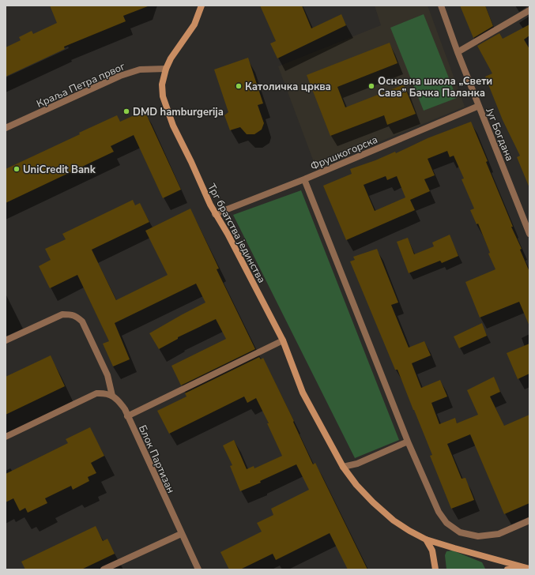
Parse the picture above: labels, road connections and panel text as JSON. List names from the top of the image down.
{
  "streets": {
    "street": [
      "Краља Петра првог",
      "Југ Богдана",
      "Фрушкогорска",
      "Трг братства јединства",
      "Блок Партизан"
    ]
  },
  "crossings": [
    ["Краља Петра првог", "Трг братства јединства"],
    ["Југ Богдана", "Фрушкогорска"],
    ["Фрушкогорска", "Трг братства јединства"]
  ],
  "places": [
    "Католичка црква",
    "Основна школа „Свети Сава” Бачка Паланка",
    "DMD hamburgerija",
    "UniCredit Bank"
  ]
}
